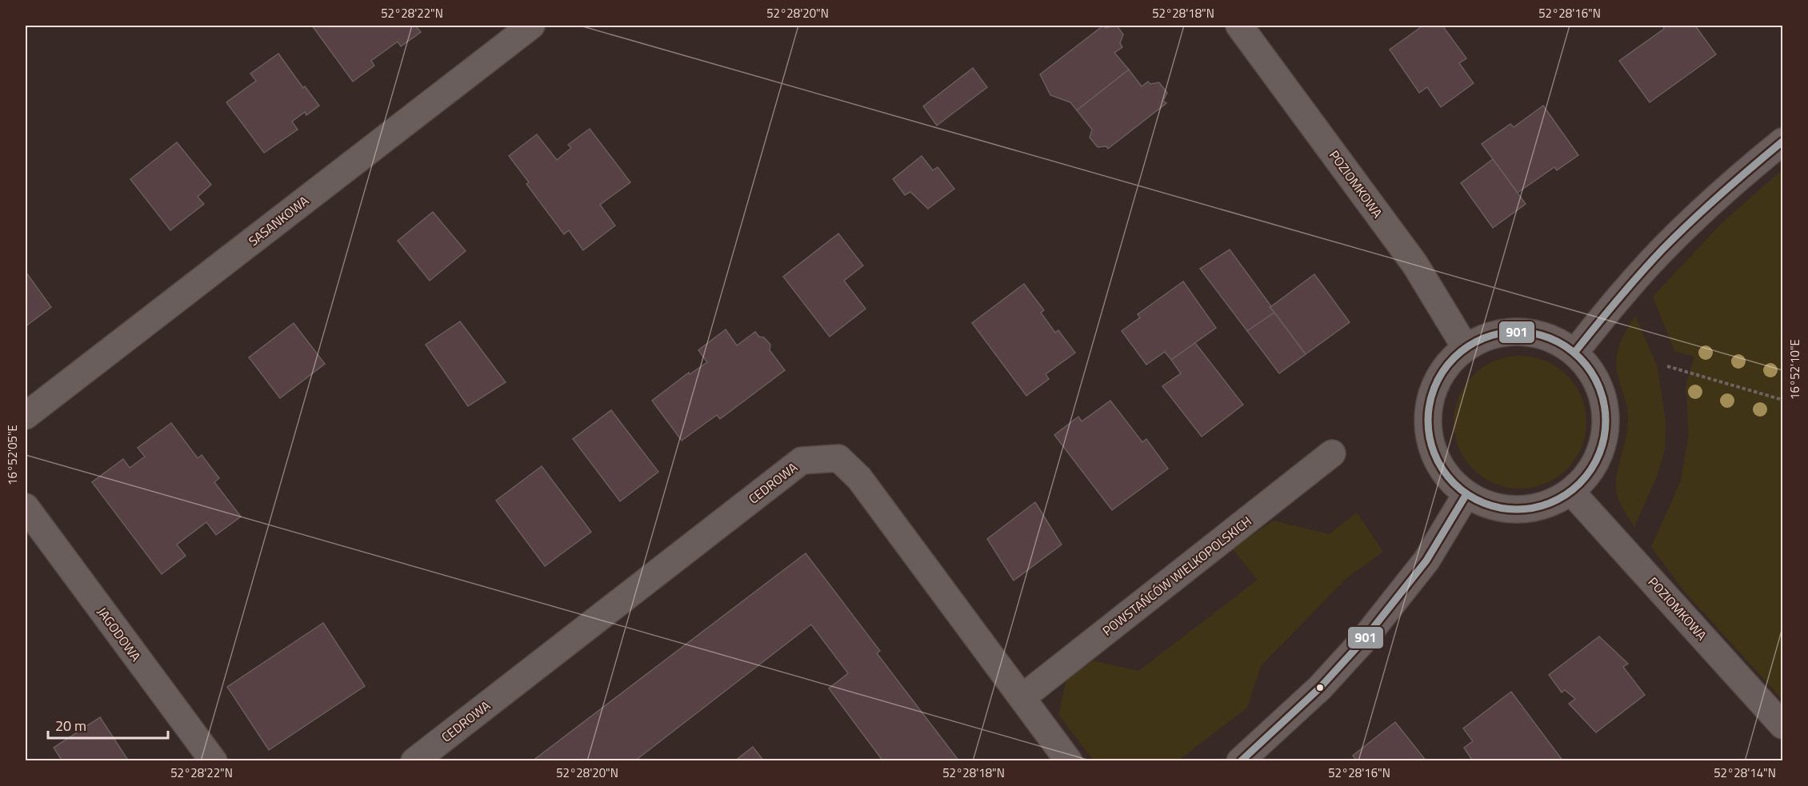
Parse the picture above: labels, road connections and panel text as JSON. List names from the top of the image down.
{
  "streets": {
    "street": [
      "POZIOMKOWA",
      "SASANKOWA",
      "CEDROWA",
      "POWSTAŃCÓW WIELKOPOLSKICH",
      "JAGODOWA"
    ]
  },
  "crossings": [
    ["CEDROWA", "POWSTAŃCÓW WIELKOPOLSKICH"]
  ],
  "lines": ["transit line 901"],
  "scale_bar": "20 m",
  "coordinates": [
    "52°28'22\"N",
    "52°28'20\"N",
    "52°28'18\"N",
    "52°28'16\"N",
    "16°52'10\"E",
    "16°52'05\"E",
    "52°28'14\"N"
  ]
}
